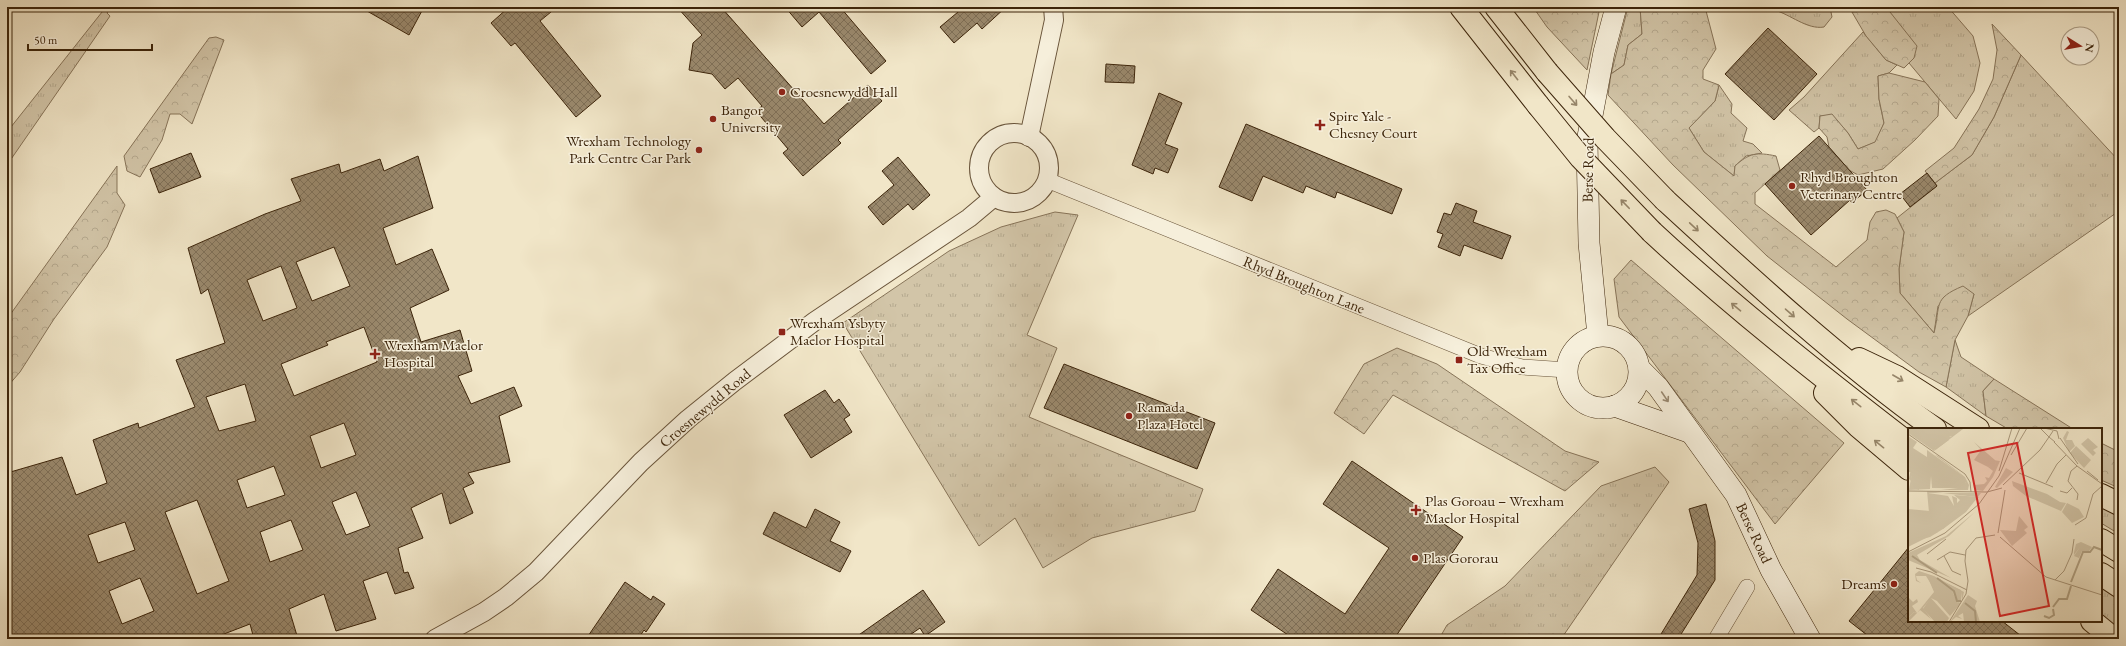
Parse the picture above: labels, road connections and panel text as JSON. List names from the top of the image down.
{
  "streets": {
    "main road": ["Berse Road"],
    "street": ["Rhyd Broughton Lane", "Croesnewydd Road"]
  },
  "crossings": [
    ["Berse Road", "Rhyd Broughton Lane"],
    ["Rhyd Broughton Lane", "Croesnewydd Road"]
  ],
  "places": {
    "other": [
      "Croesnewydd Hall",
      "Bangor University",
      "Wrexham Technology Park Centre Car Park",
      "Rhyd Broughton Veterinary Centre",
      "Ramada Plaza Hotel",
      "Plas Gororau",
      "Dreams"
    ],
    "health": ["Spire Yale - Chesney Court", "Wrexham Maelor Hospital", "Plas Goroau – Wrexham Maelor Hospital"],
    "transit": ["Wrexham Ysbyty Maelor Hospital", "Old Wrexham Tax Office"]
  },
  "scale_bar": "50 m",
  "north": "right"
}
